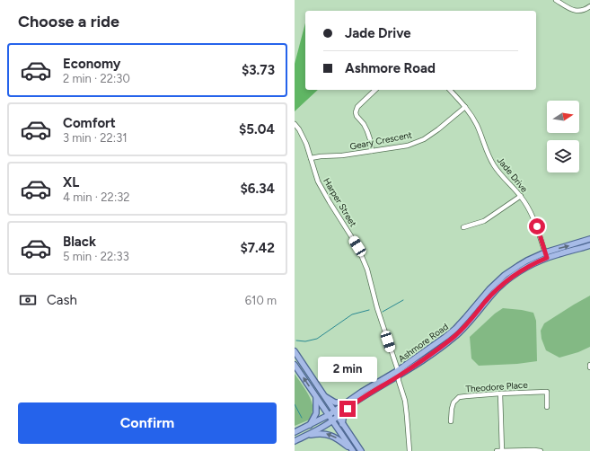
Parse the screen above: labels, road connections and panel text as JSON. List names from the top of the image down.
{
  "streets": {
    "main road": ["Ashmore Road"],
    "street": [
      "Geary Crescent",
      "Jade Drive",
      "Harper Street",
      "Theodore Place"
    ]
  },
  "crossings": [
    ["Geary Crescent", "Jade Drive"],
    ["Geary Crescent", "Harper Street"],
    ["Jade Drive", "Ashmore Road"],
    ["Harper Street", "Ashmore Road"]
  ],
  "north": "right",
  "page": {
    "heading": "Choose a ride",
    "banner": ["Jade Drive", "Ashmore Road"],
    "list": [
      {
        "name": "Economy",
        "note": "2 min · 22:30",
        "value": "$3.73"
      },
      {
        "name": "Comfort",
        "note": "3 min · 22:31",
        "value": "$5.04"
      },
      {
        "name": "XL",
        "note": "4 min · 22:32",
        "value": "$6.34"
      },
      {
        "name": "Black",
        "note": "5 min · 22:33",
        "value": "$7.42"
      }
    ],
    "pay": ["Cash", "610 m"],
    "bubble": "2 min",
    "buttons": "Confirm"
  }
}
